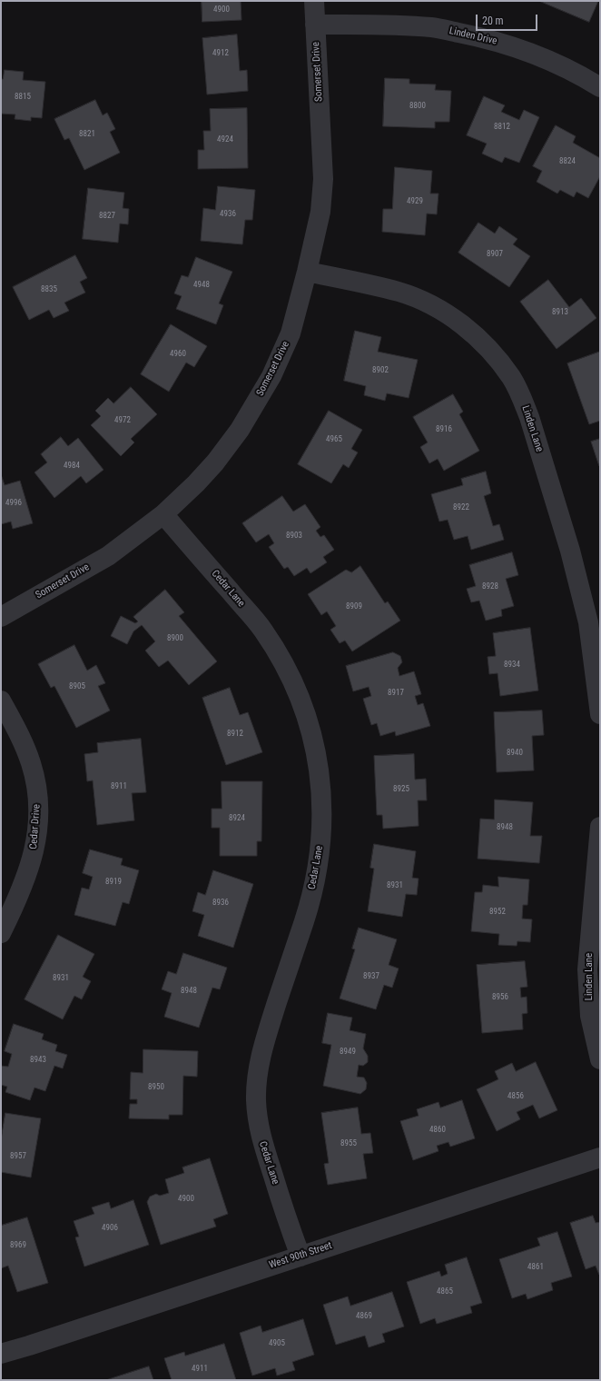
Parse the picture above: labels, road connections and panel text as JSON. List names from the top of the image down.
{
  "streets": {
    "street": [
      "Linden Drive",
      "Somerset Drive",
      "Linden Lane",
      "Cedar Lane",
      "Cedar Drive",
      "West 90th Street"
    ]
  },
  "crossings": [
    ["Linden Drive", "Somerset Drive"],
    ["Somerset Drive", "Linden Lane"],
    ["Somerset Drive", "Cedar Lane"],
    ["Cedar Lane", "West 90th Street"]
  ],
  "house_numbers": [
    "4900",
    "4912",
    "8815",
    "8800",
    "8812",
    "8821",
    "4924",
    "8824",
    "4929",
    "4936",
    "8827",
    "8907",
    "4948",
    "8835",
    "8913",
    "4960",
    "8902",
    "4972",
    "8916",
    "4965",
    "4984",
    "4996",
    "8922",
    "8903",
    "8928",
    "8909",
    "8900",
    "8934",
    "8905",
    "8917",
    "8912",
    "8940",
    "8911",
    "8925",
    "8924",
    "8948",
    "8919",
    "8931",
    "8936",
    "8952",
    "8937",
    "8931",
    "8948",
    "8956",
    "8949",
    "8943",
    "8950",
    "4856",
    "4860",
    "8955",
    "8957",
    "4900",
    "4906",
    "8969",
    "4861",
    "4865",
    "4869",
    "4905",
    "4911"
  ],
  "scale_bar": "20 m"
}
